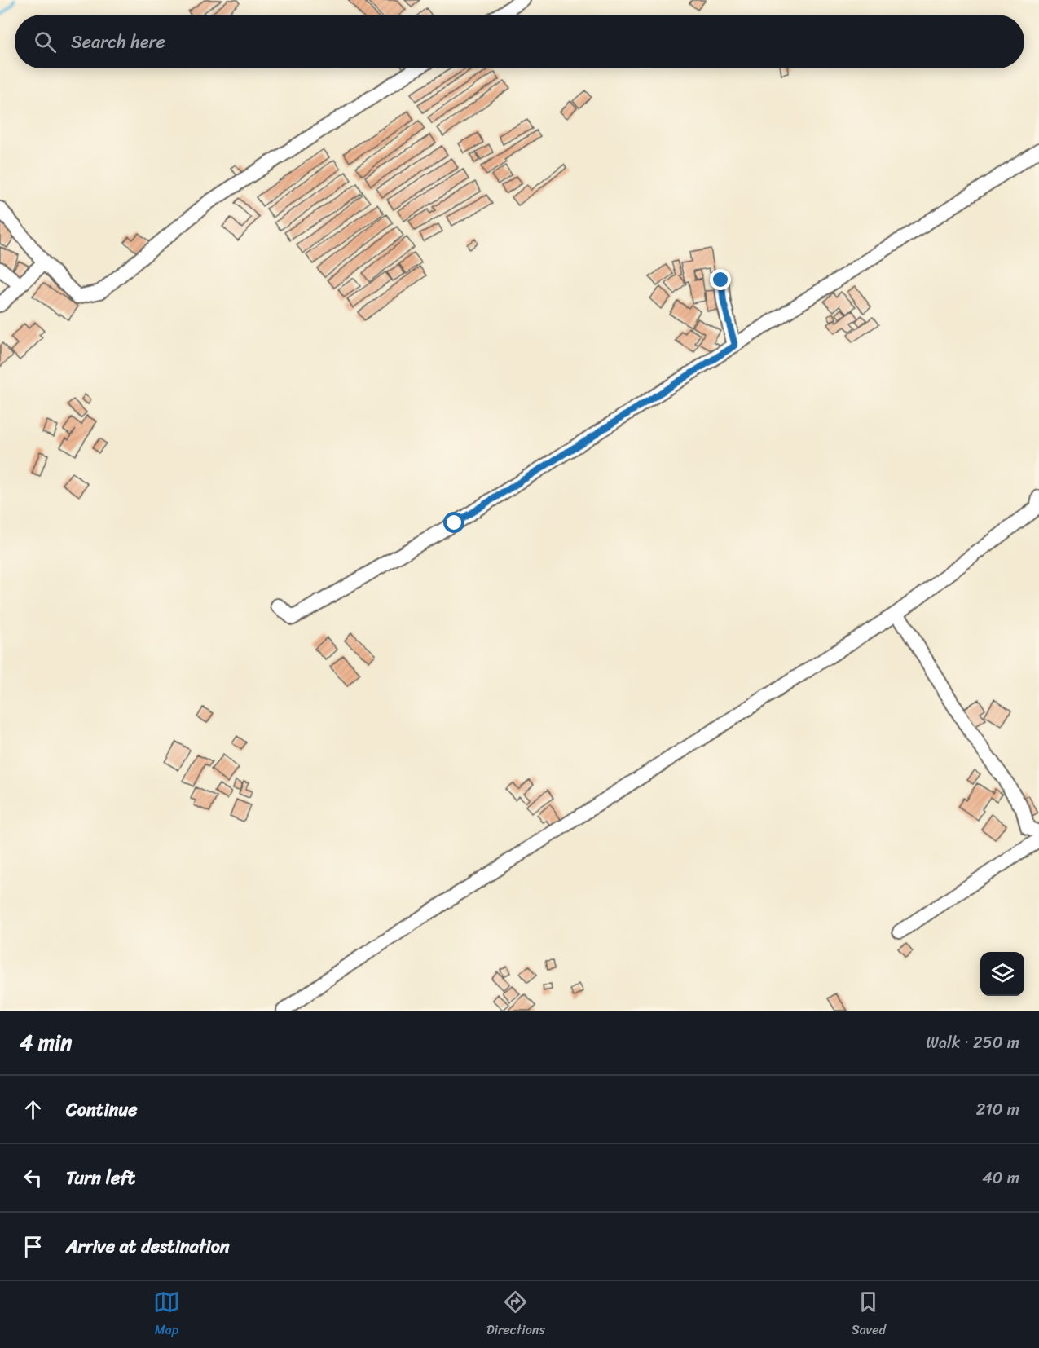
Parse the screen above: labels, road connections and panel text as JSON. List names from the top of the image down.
{
  "page": {
    "search": "Search here",
    "heading": ["4 min", "Walk · 250 m"],
    "list": [
      ["Continue", "210 m"],
      ["Turn left", "40 m"],
      "Arrive at destination"
    ],
    "nav": ["Map", "Directions", "Saved"]
  }
}
